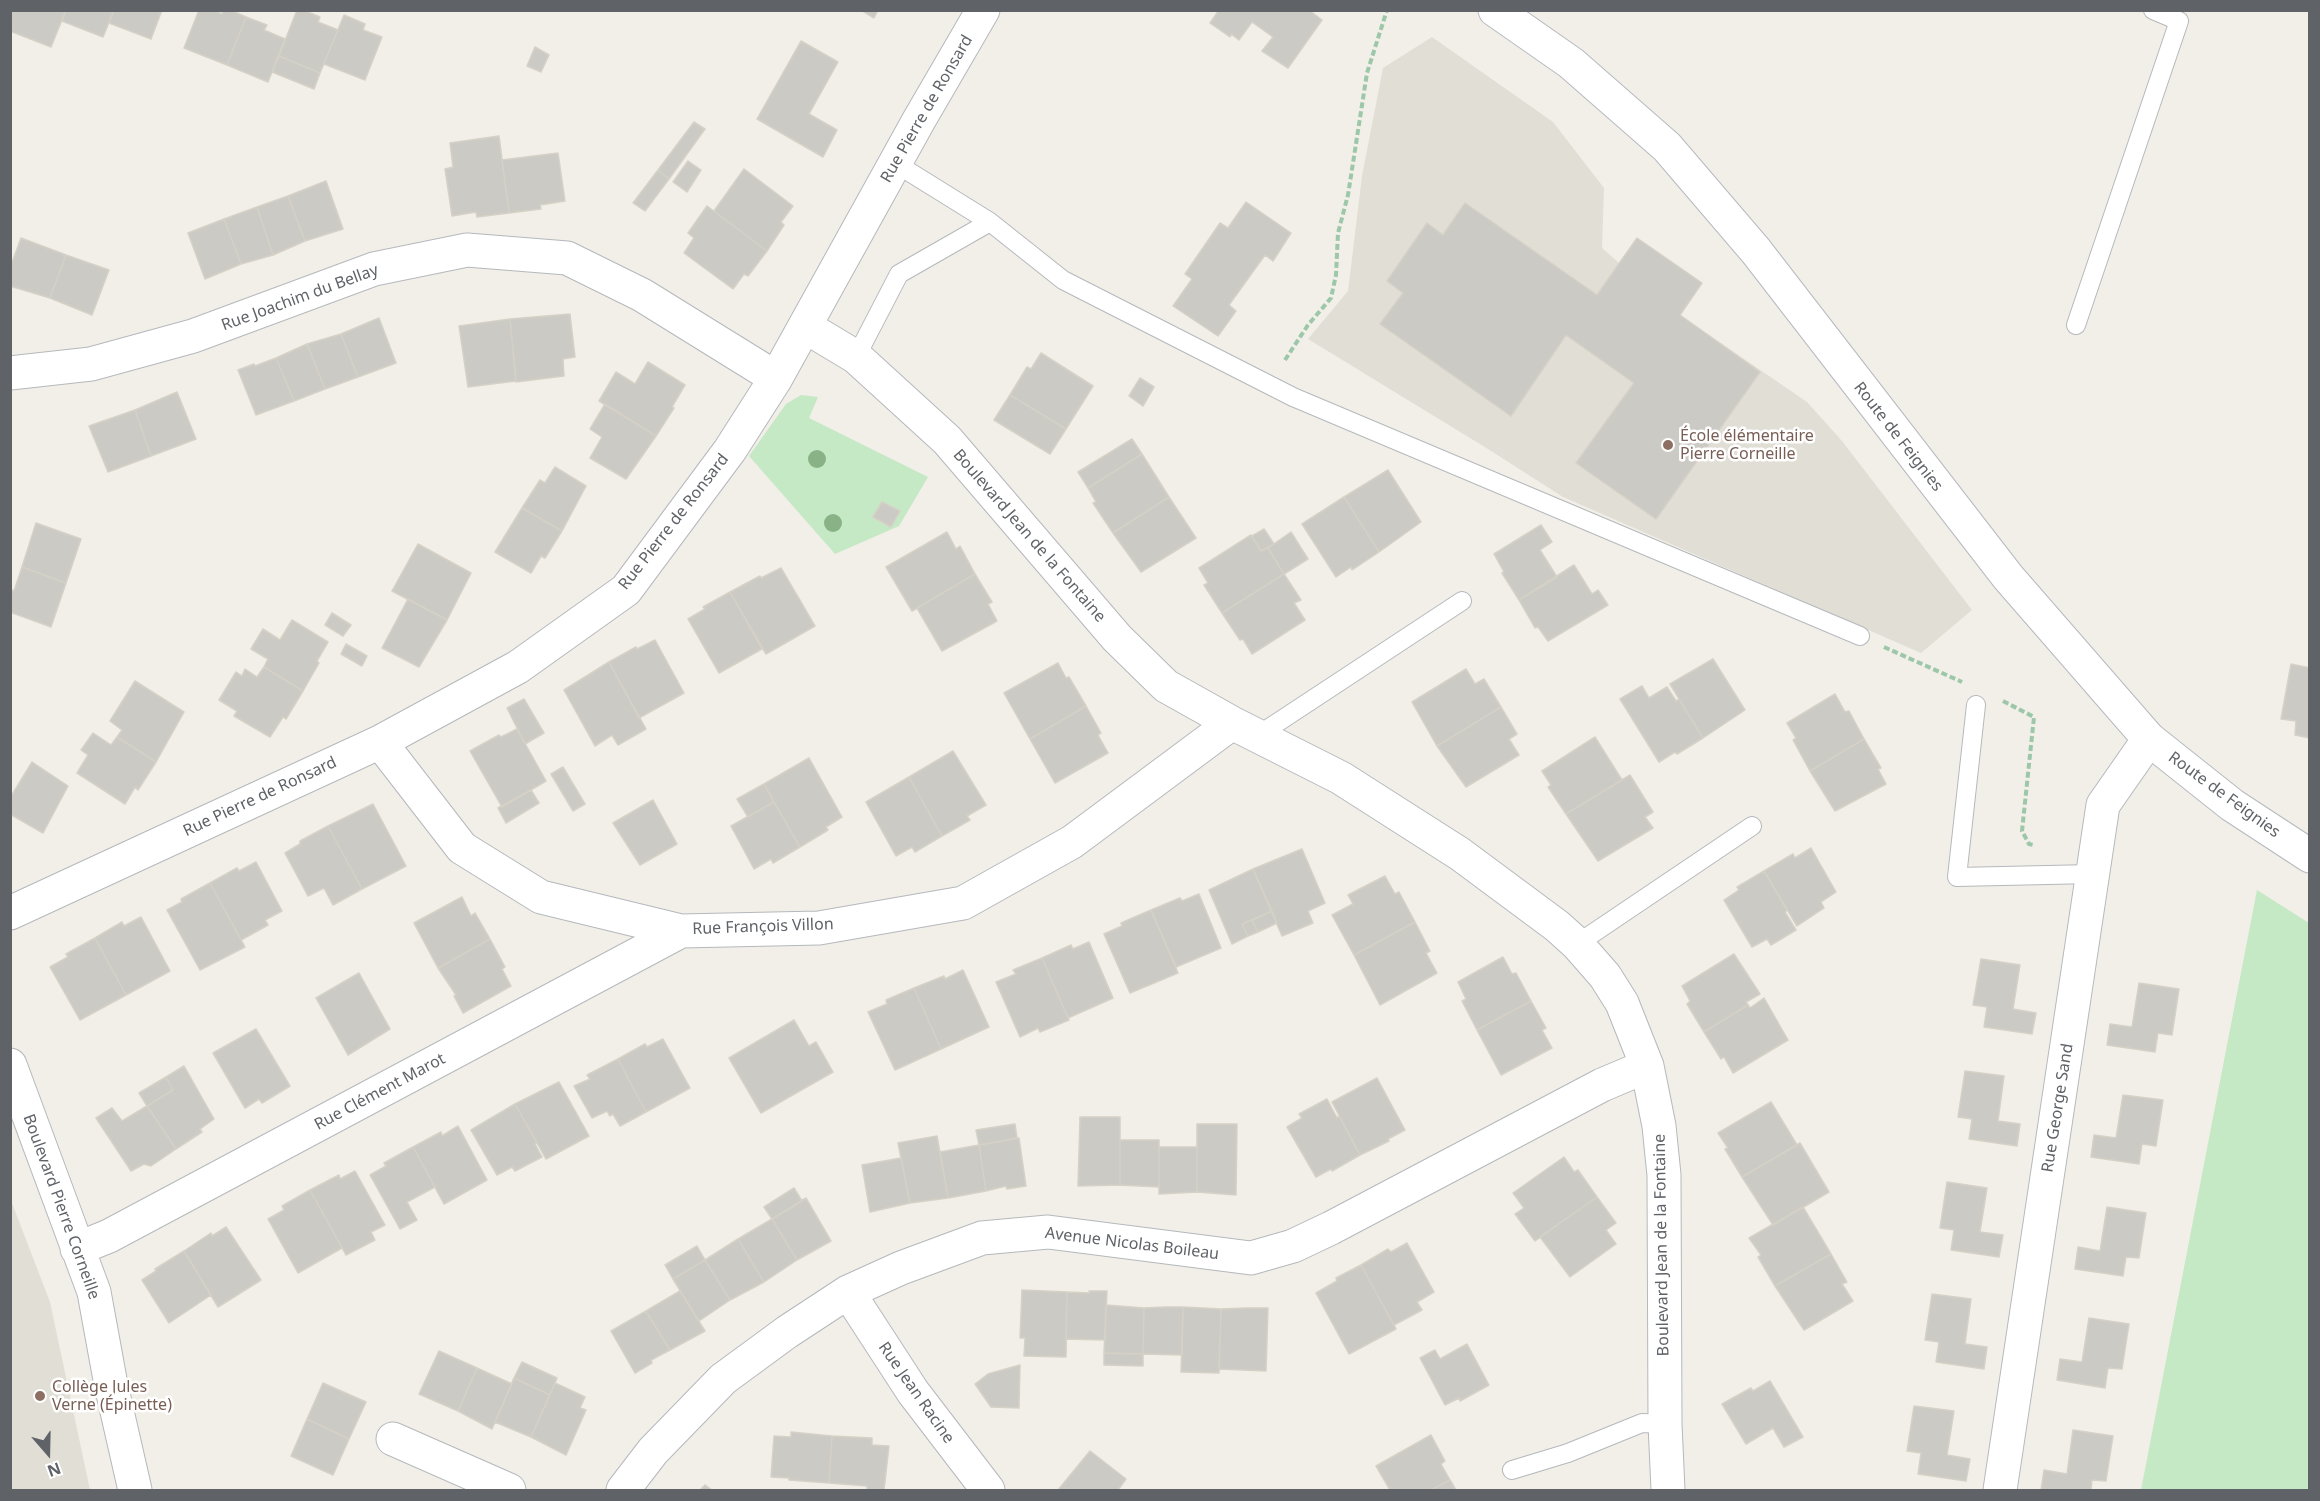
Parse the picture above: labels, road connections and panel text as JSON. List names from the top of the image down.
{
  "streets": {
    "street": [
      "Rue Pierre de Ronsard",
      "Rue Joachim du Bellay",
      "Route de Feignies",
      "Boulevard Jean de la Fontaine",
      "Rue François Villon",
      "Rue Clément Marot",
      "Rue George Sand",
      "Boulevard Pierre Corneille",
      "Avenue Nicolas Boileau",
      "Rue Jean Racine"
    ]
  },
  "crossings": [
    ["Rue Pierre de Ronsard", "Rue Joachim du Bellay"],
    ["Rue Pierre de Ronsard", "Boulevard Jean de la Fontaine"],
    ["Rue Pierre de Ronsard", "Rue François Villon"],
    ["Route de Feignies", "Rue George Sand"],
    ["Boulevard Jean de la Fontaine", "Rue François Villon"],
    ["Boulevard Jean de la Fontaine", "Avenue Nicolas Boileau"],
    ["Rue François Villon", "Rue Clément Marot"],
    ["Rue Clément Marot", "Boulevard Pierre Corneille"],
    ["Avenue Nicolas Boileau", "Rue Jean Racine"]
  ],
  "places": ["École élémentaire Pierre Corneille", "Collège Jules Verne (Épinette)"],
  "north": "bottom"
}
